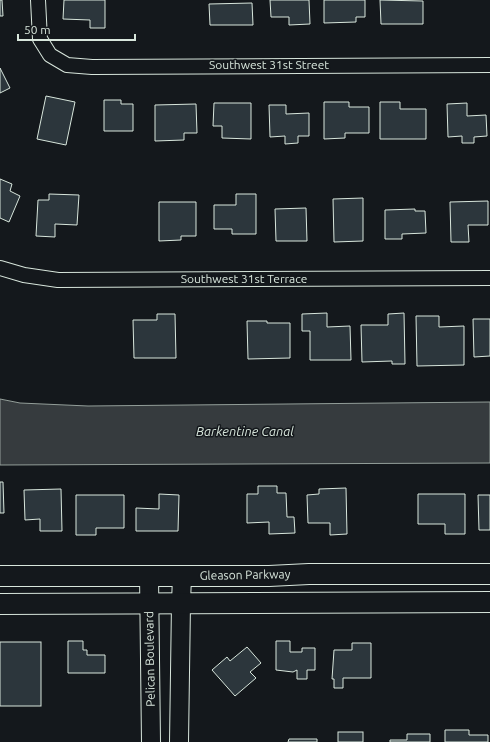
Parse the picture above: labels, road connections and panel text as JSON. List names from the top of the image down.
{
  "streets": {
    "main road": ["Gleason Parkway"],
    "street": ["Southwest 31st Street", "Southwest 31st Terrace", "Pelican Boulevard"]
  },
  "crossings": [
    ["Gleason Parkway", "Pelican Boulevard"]
  ],
  "water": ["Barkentine Canal"],
  "scale_bar": "50 m"
}
